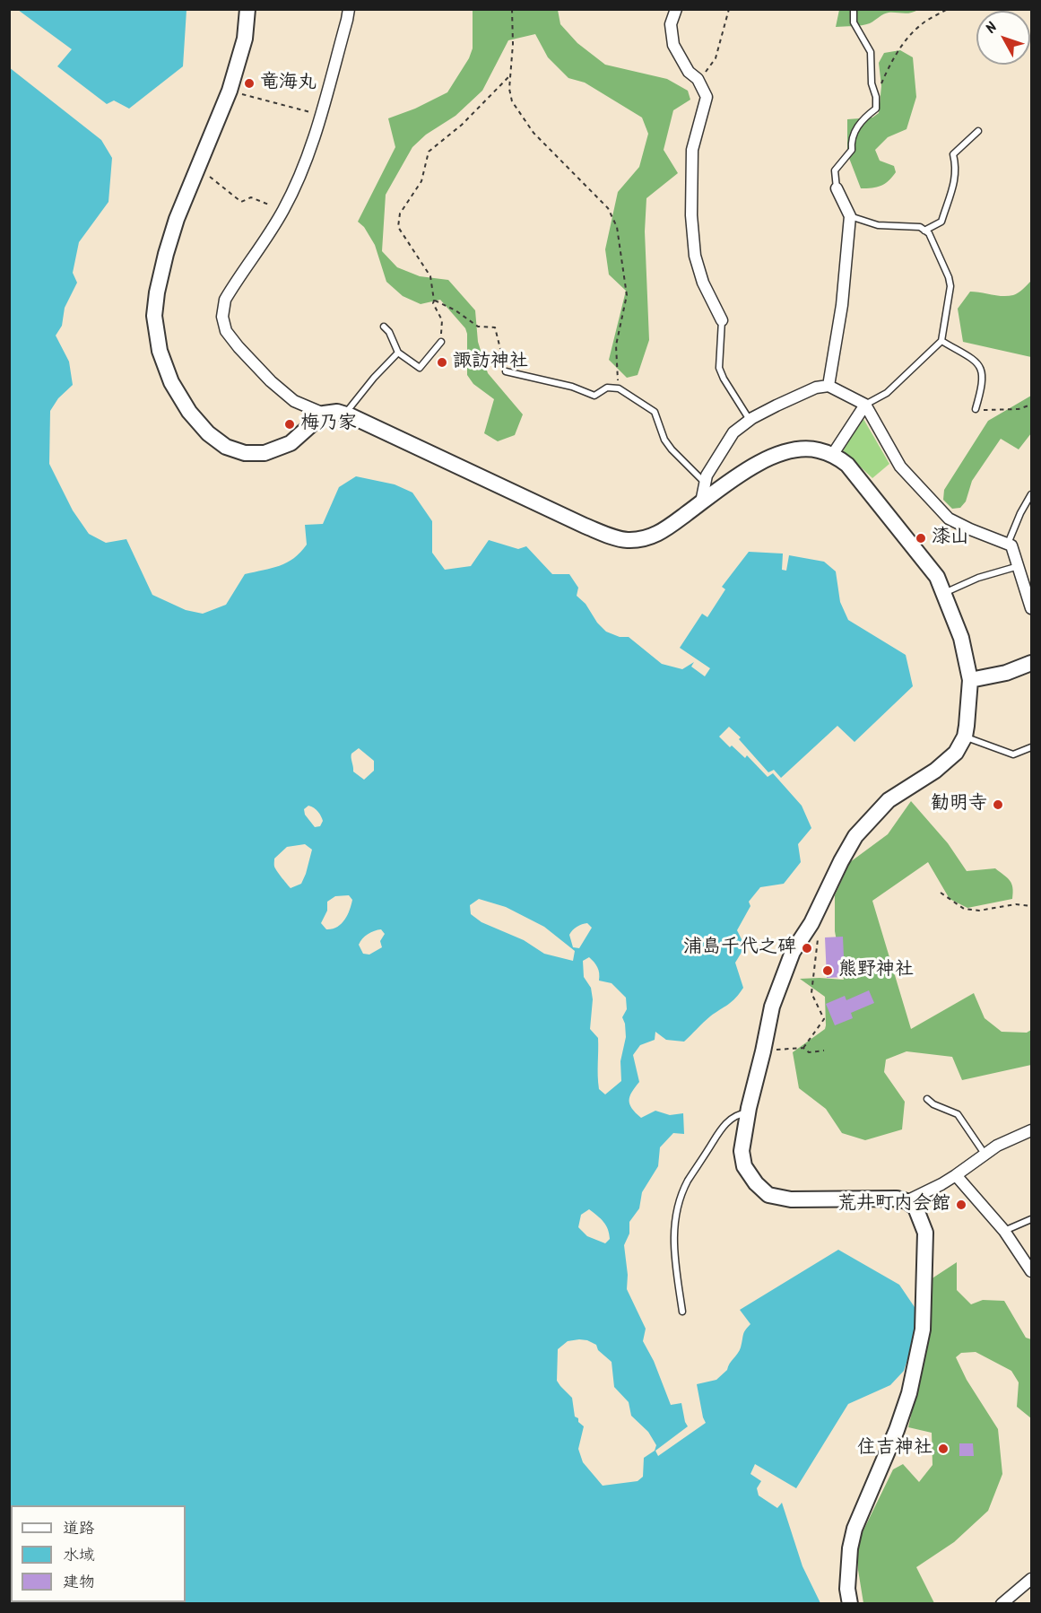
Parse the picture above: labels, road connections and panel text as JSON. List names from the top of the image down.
{
  "places": [
    "竜海丸",
    "諏訪神社",
    "梅乃家",
    "漆山",
    "勧明寺",
    "浦島千代之碑",
    "熊野神社",
    "荒井町内会館",
    "住吉神社"
  ],
  "legend": ["道路", "水域", "建物"],
  "north": "top left"
}
